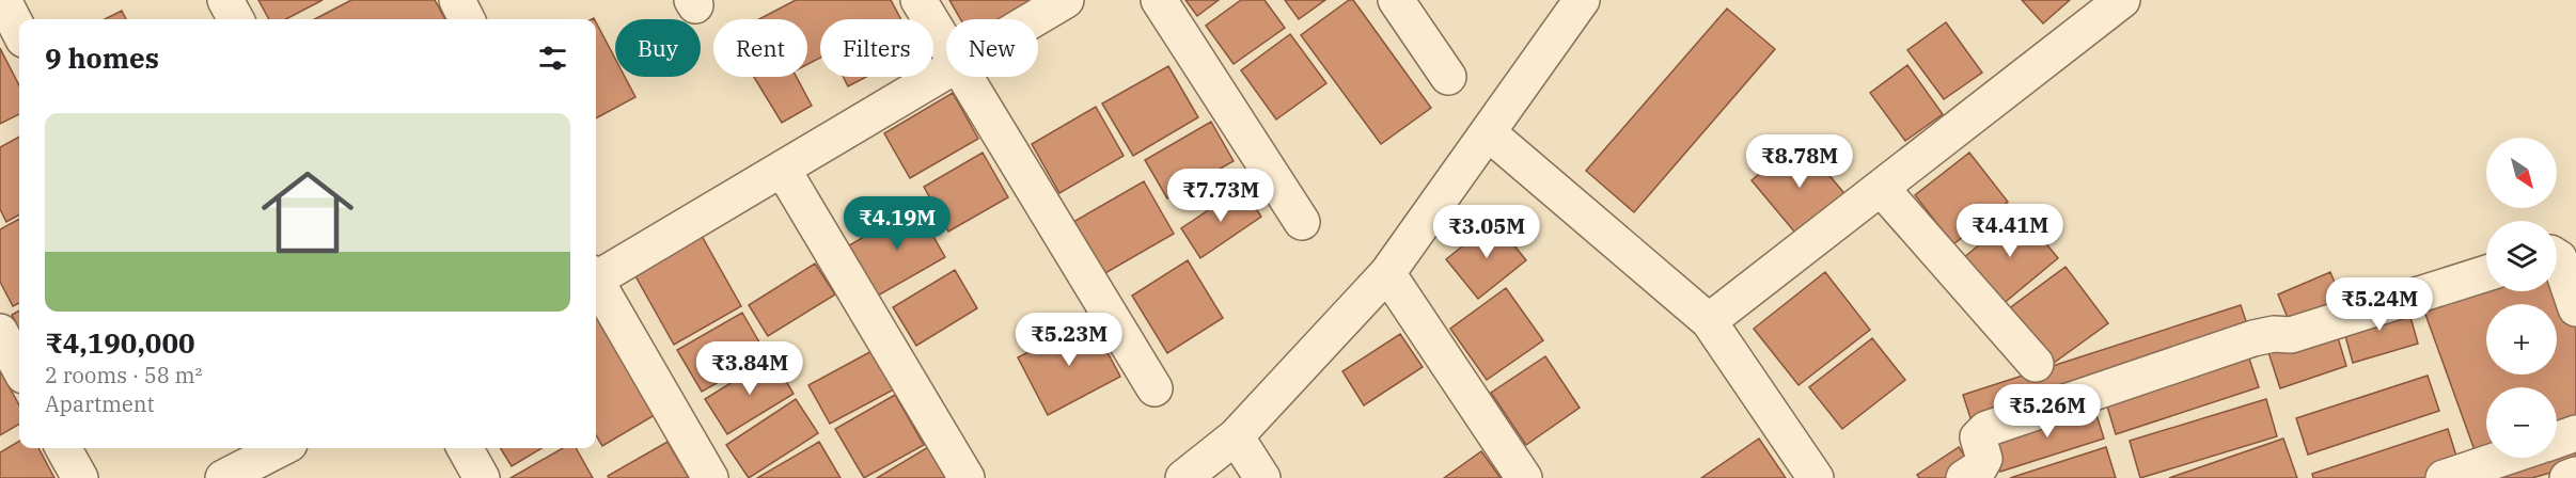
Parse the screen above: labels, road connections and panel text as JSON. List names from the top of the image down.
{
  "north": "bottom right",
  "page": {
    "chip": [
      "Buy",
      "Rent",
      "Filters",
      "New"
    ],
    "heading": "9 homes",
    "list": [
      {
        "name": "₹4,190,000",
        "note": "2 rooms · 58 m² · Apartment"
      }
    ],
    "price": [
      "₹8.78M",
      "₹7.73M",
      "₹4.19M",
      "₹4.41M",
      "₹3.05M",
      "₹5.24M",
      "₹5.23M",
      "₹3.84M",
      "₹5.26M"
    ],
    "map_buttons": ["+", "−"]
  }
}
